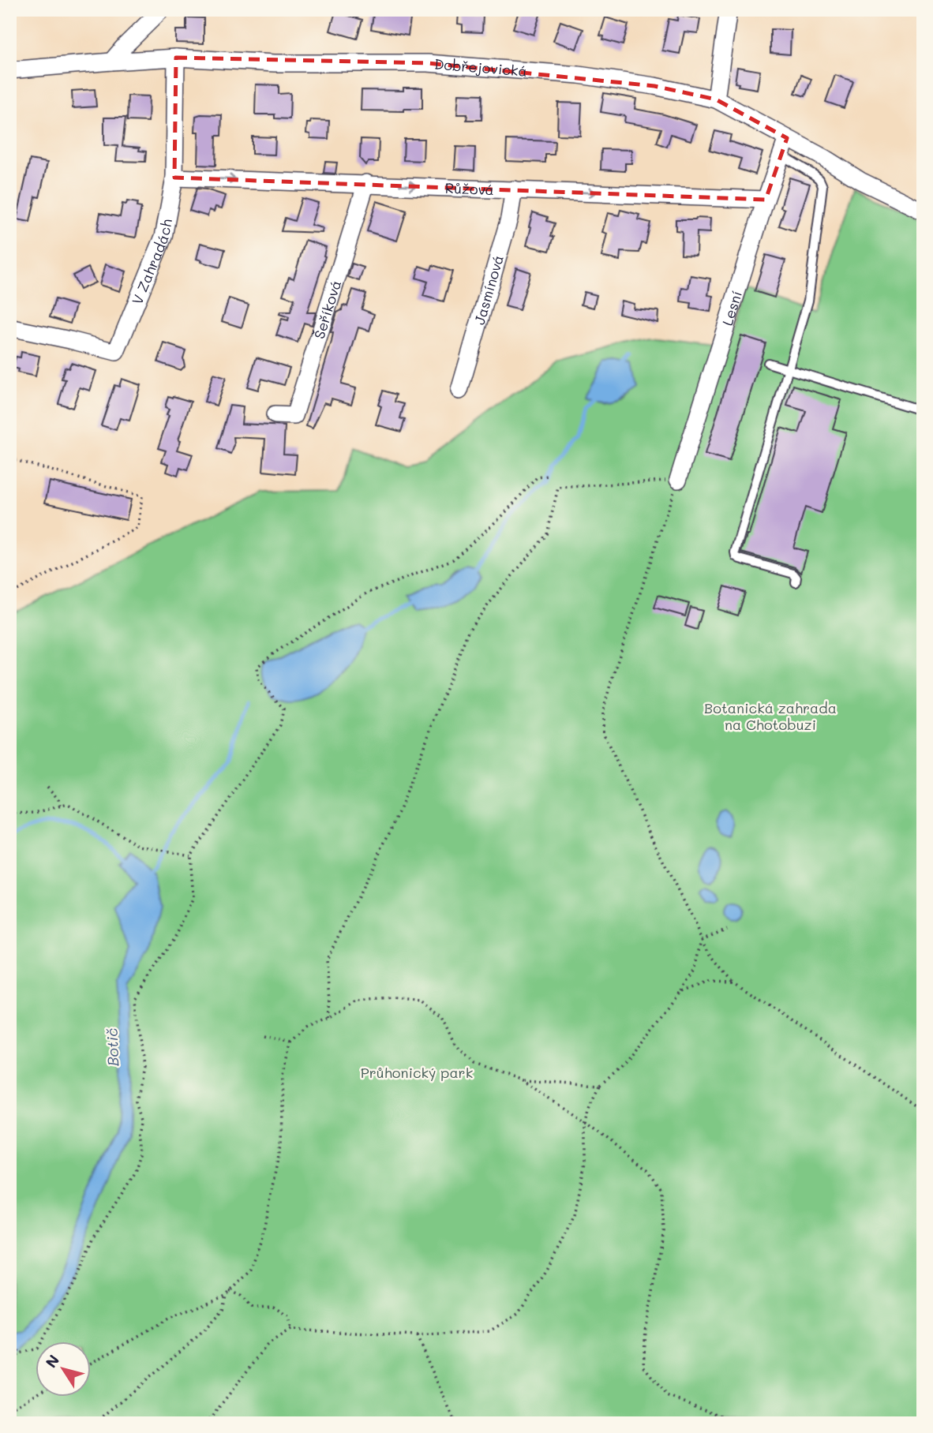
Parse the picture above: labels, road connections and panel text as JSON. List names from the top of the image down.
{
  "streets": {
    "street": [
      "Dobřejovická",
      "Růžová",
      "V Zahradách",
      "Jasmínová",
      "Lesní",
      "Šeříková"
    ]
  },
  "crossings": [
    ["Dobřejovická", "V Zahradách"],
    ["Dobřejovická", "Lesní"],
    ["Růžová", "V Zahradách"],
    ["Růžová", "Jasmínová"],
    ["Růžová", "Lesní"],
    ["Růžová", "Šeříková"]
  ],
  "one_way": ["Růžová"],
  "water": ["Botič"],
  "parks": ["Botanická zahrada na Chotobuzi", "Průhonický park"],
  "north": "top left"
}
